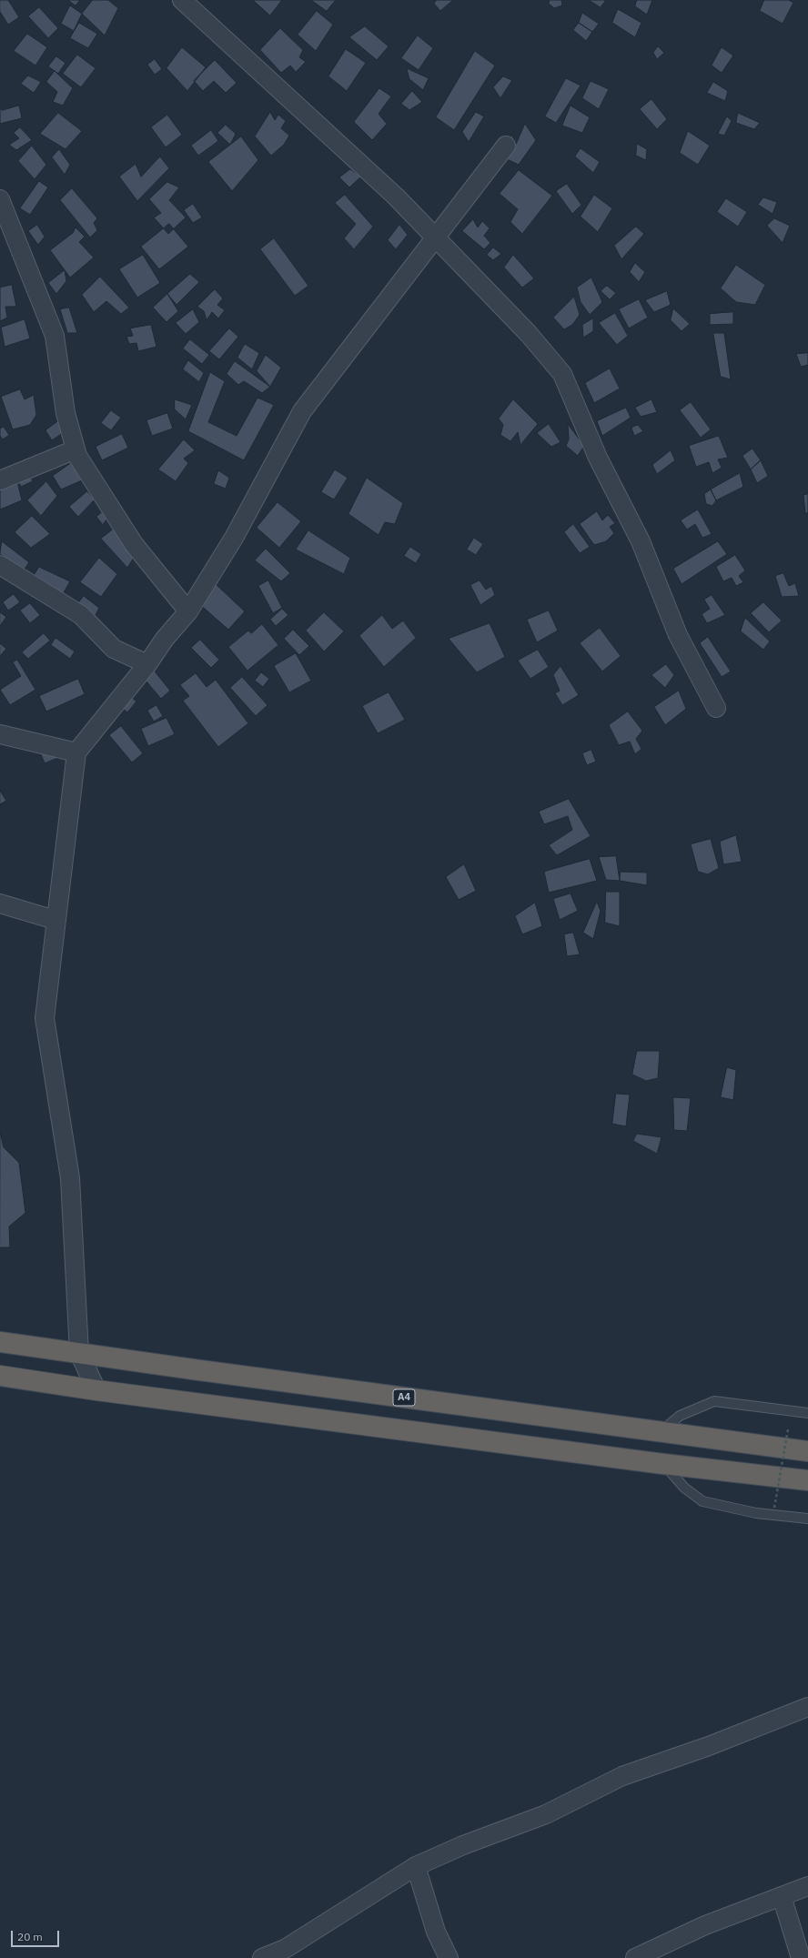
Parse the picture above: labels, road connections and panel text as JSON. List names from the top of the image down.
{
  "streets": {
    "highway": ["A4"]
  },
  "scale_bar": "20 m"
}
